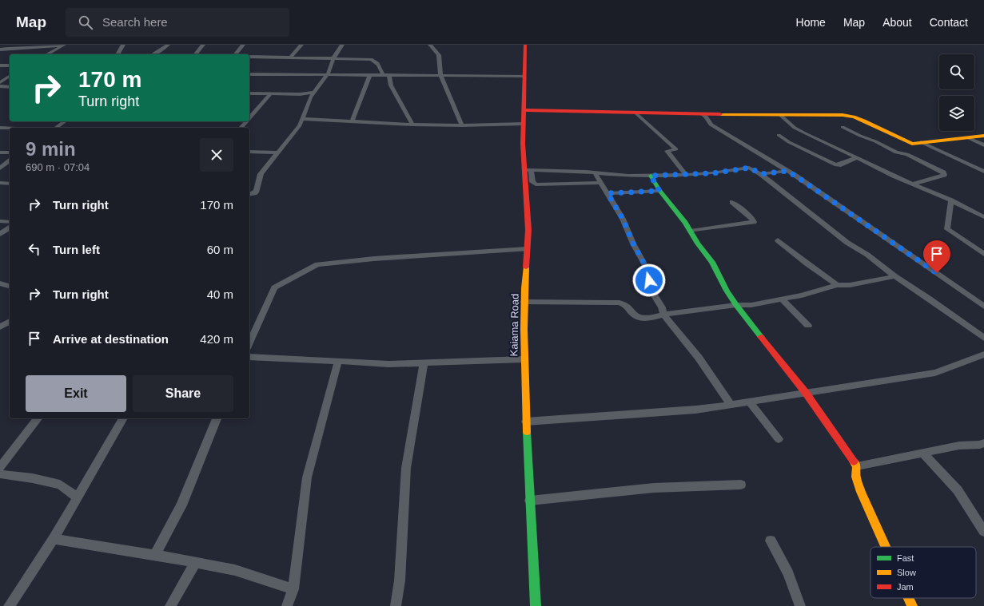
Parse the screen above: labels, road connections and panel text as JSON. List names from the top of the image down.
{
  "streets": {
    "main road": ["Kaiama Road"]
  },
  "legend": ["Fast", "Slow", "Jam"],
  "page": {
    "header": "Map",
    "search": "Search here",
    "nav": [
      "Home",
      "Map",
      "About",
      "Contact"
    ],
    "turn": ["170 m", "Turn right"],
    "heading": ["9 min", "690 m · 07:04"],
    "list": [
      {
        "name": "Turn right",
        "value": "170 m"
      },
      {
        "name": "Turn left",
        "value": "60 m"
      },
      {
        "name": "Turn right",
        "value": "40 m"
      },
      {
        "name": "Arrive at destination",
        "value": "420 m"
      }
    ],
    "buttons": ["Exit", "Share"]
  }
}
